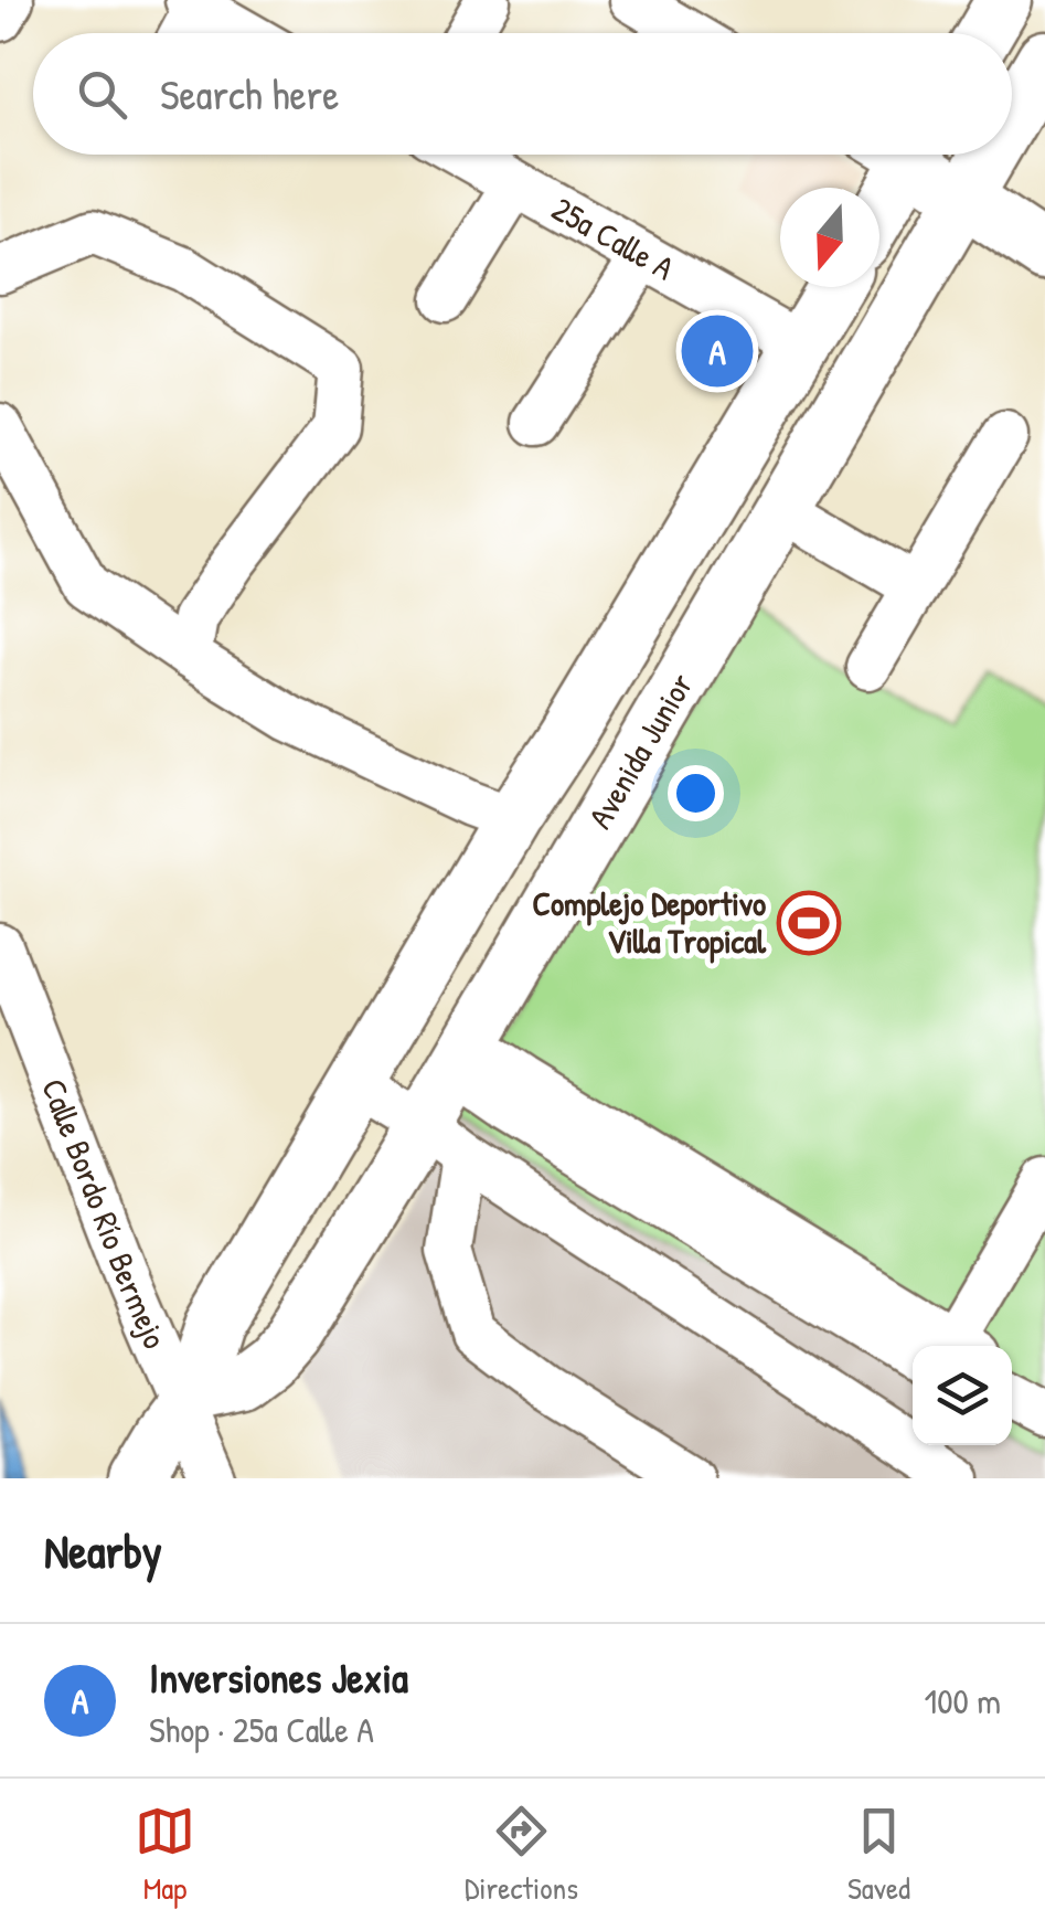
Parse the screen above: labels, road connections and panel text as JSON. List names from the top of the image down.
{
  "streets": {
    "main road": ["Avenida Junior"],
    "street": ["25a Calle A", "Calle Bordo Río Bermejo"]
  },
  "crossings": [
    ["Avenida Junior", "Calle Bordo Río Bermejo"]
  ],
  "places": {
    "sports": ["Complejo Deportivo Villa Tropical"]
  },
  "north": "bottom",
  "page": {
    "search": "Search here",
    "pins": "A",
    "heading": "Nearby",
    "list": [
      {
        "mark": "A",
        "name": "Inversiones Jexia",
        "note": "Shop · 25a Calle A",
        "value": "100 m"
      }
    ],
    "nav": ["Map", "Directions", "Saved"]
  }
}
